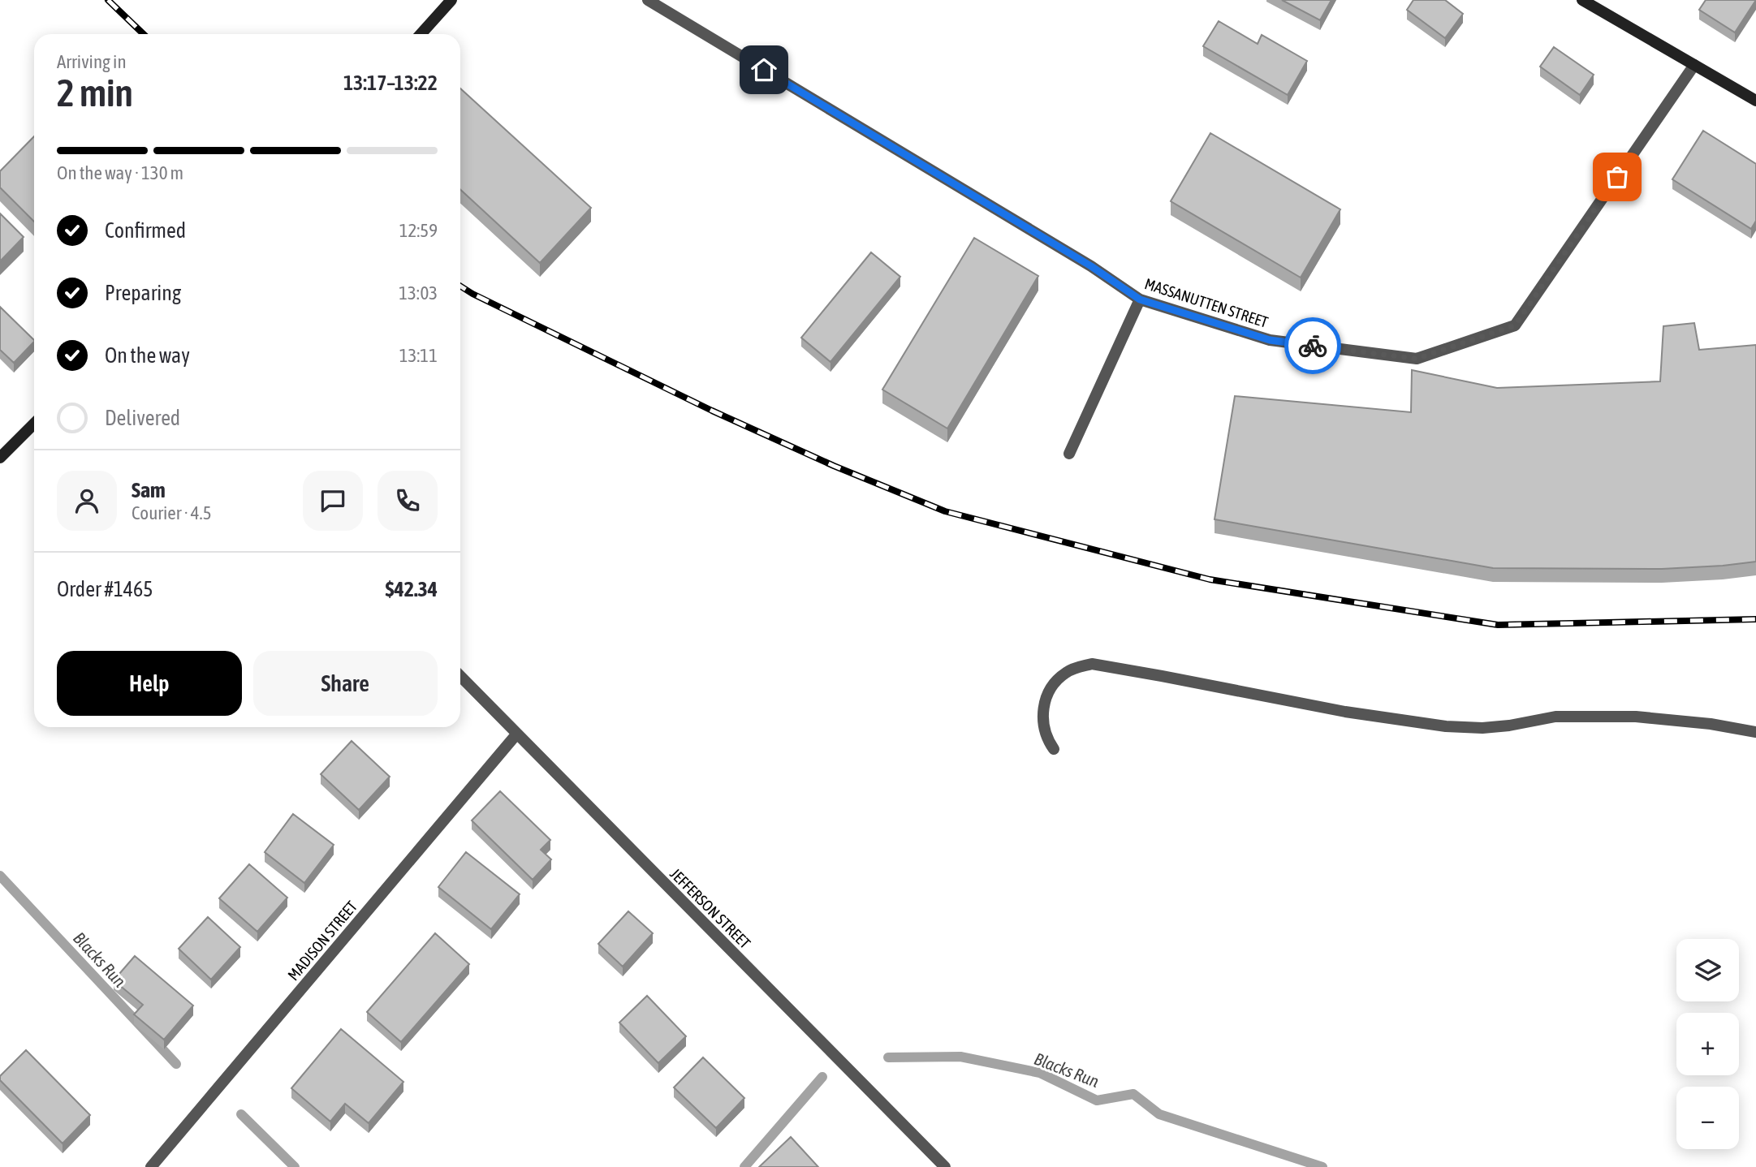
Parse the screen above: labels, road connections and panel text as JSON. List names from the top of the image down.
{
  "streets": {
    "street": ["MASSANUTTEN STREET", "JEFFERSON STREET", "MADISON STREET"]
  },
  "crossings": [
    ["JEFFERSON STREET", "MADISON STREET"]
  ],
  "water": ["Blacks Run"],
  "page": {
    "heading": ["2 min", "Arriving in", "13:17–13:22"],
    "panel": [
      "Sam",
      "Courier · 4.5",
      "Order #1465",
      "$42.34"
    ],
    "bar": "On the way · 130 m",
    "list": [
      ["Confirmed", "12:59"],
      ["Preparing", "13:03"],
      ["On the way", "13:11"],
      "Delivered"
    ],
    "buttons": ["Help", "Share"],
    "map_buttons": ["+", "−"]
  }
}
